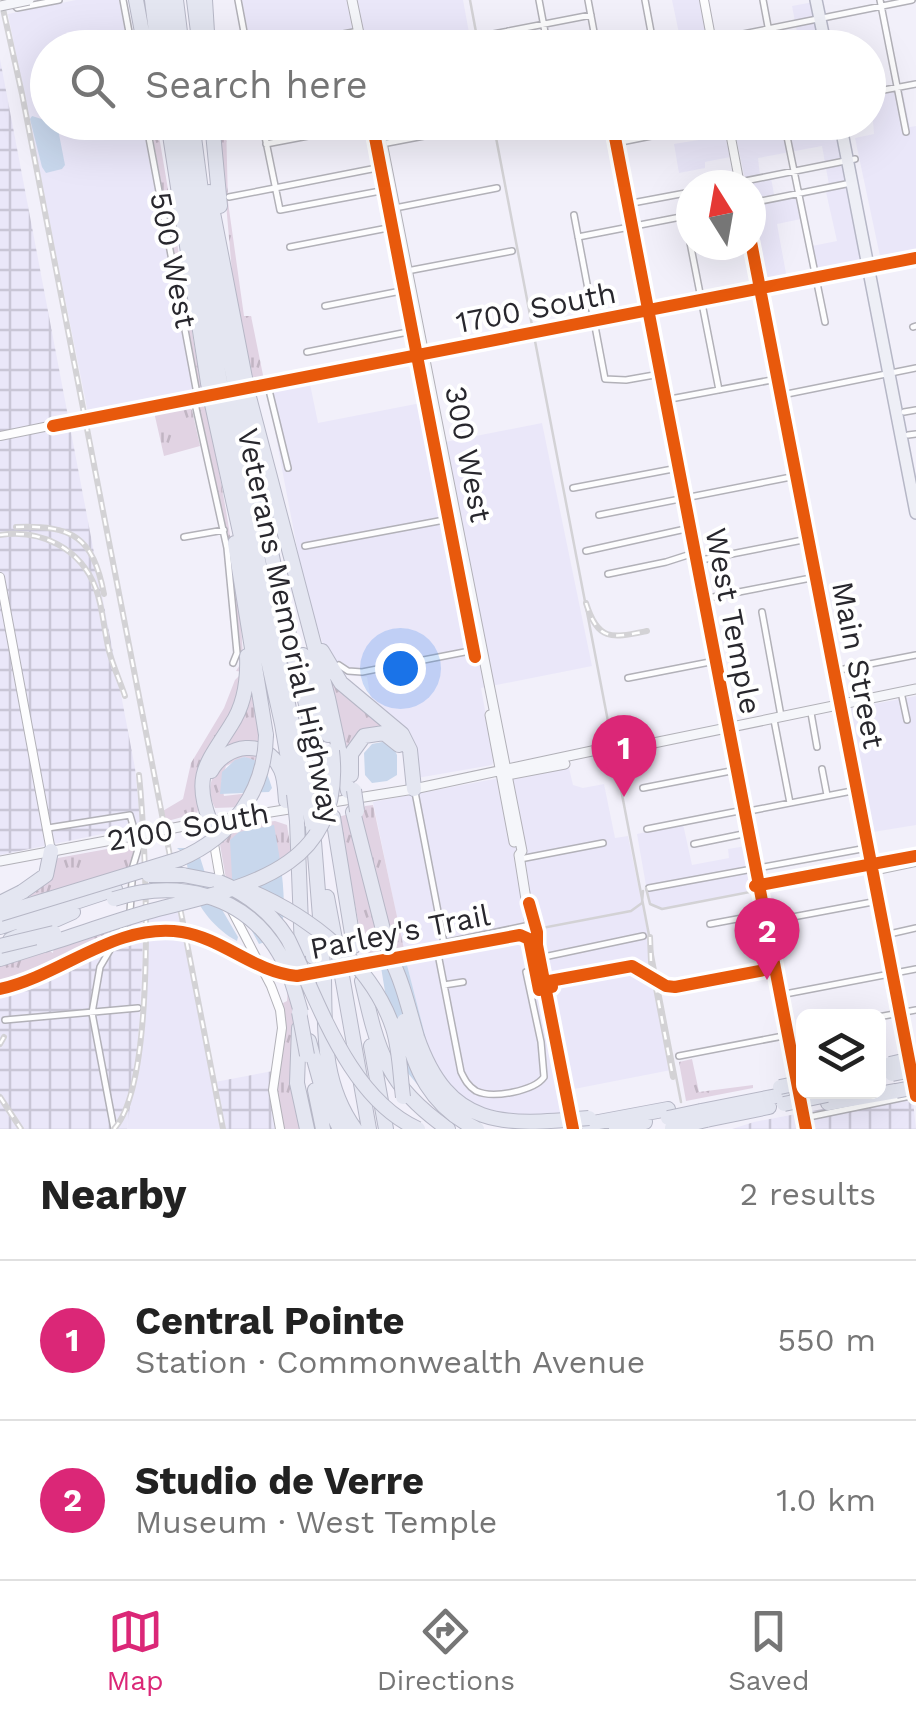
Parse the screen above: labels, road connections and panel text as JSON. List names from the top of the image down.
{
  "streets": {
    "highway": ["Veterans Memorial Highway"],
    "main road": ["300 West", "2100 South"],
    "street": [
      "500 West",
      "1700 South",
      "West Temple",
      "Main Street"
    ],
    "cycle path": ["Parley's Trail"]
  },
  "crossings": [
    ["500 West", "1700 South"],
    ["500 West", "Veterans Memorial Highway"],
    ["1700 South", "300 West"],
    ["1700 South", "West Temple"],
    ["1700 South", "Veterans Memorial Highway"],
    ["1700 South", "Main Street"],
    ["300 West", "2100 South"],
    ["West Temple", "2100 South"],
    ["Main Street", "2100 South"]
  ],
  "north": "top",
  "page": {
    "search": "Search here",
    "pins": ["1", "2"],
    "heading": ["Nearby", "2 results"],
    "list": [
      {
        "mark": "1",
        "name": "Central Pointe",
        "note": "Station · Commonwealth Avenue",
        "value": "550 m"
      },
      {
        "mark": "2",
        "name": "Studio de Verre",
        "note": "Museum · West Temple",
        "value": "1.0 km"
      }
    ],
    "nav": ["Map", "Directions", "Saved"]
  }
}
